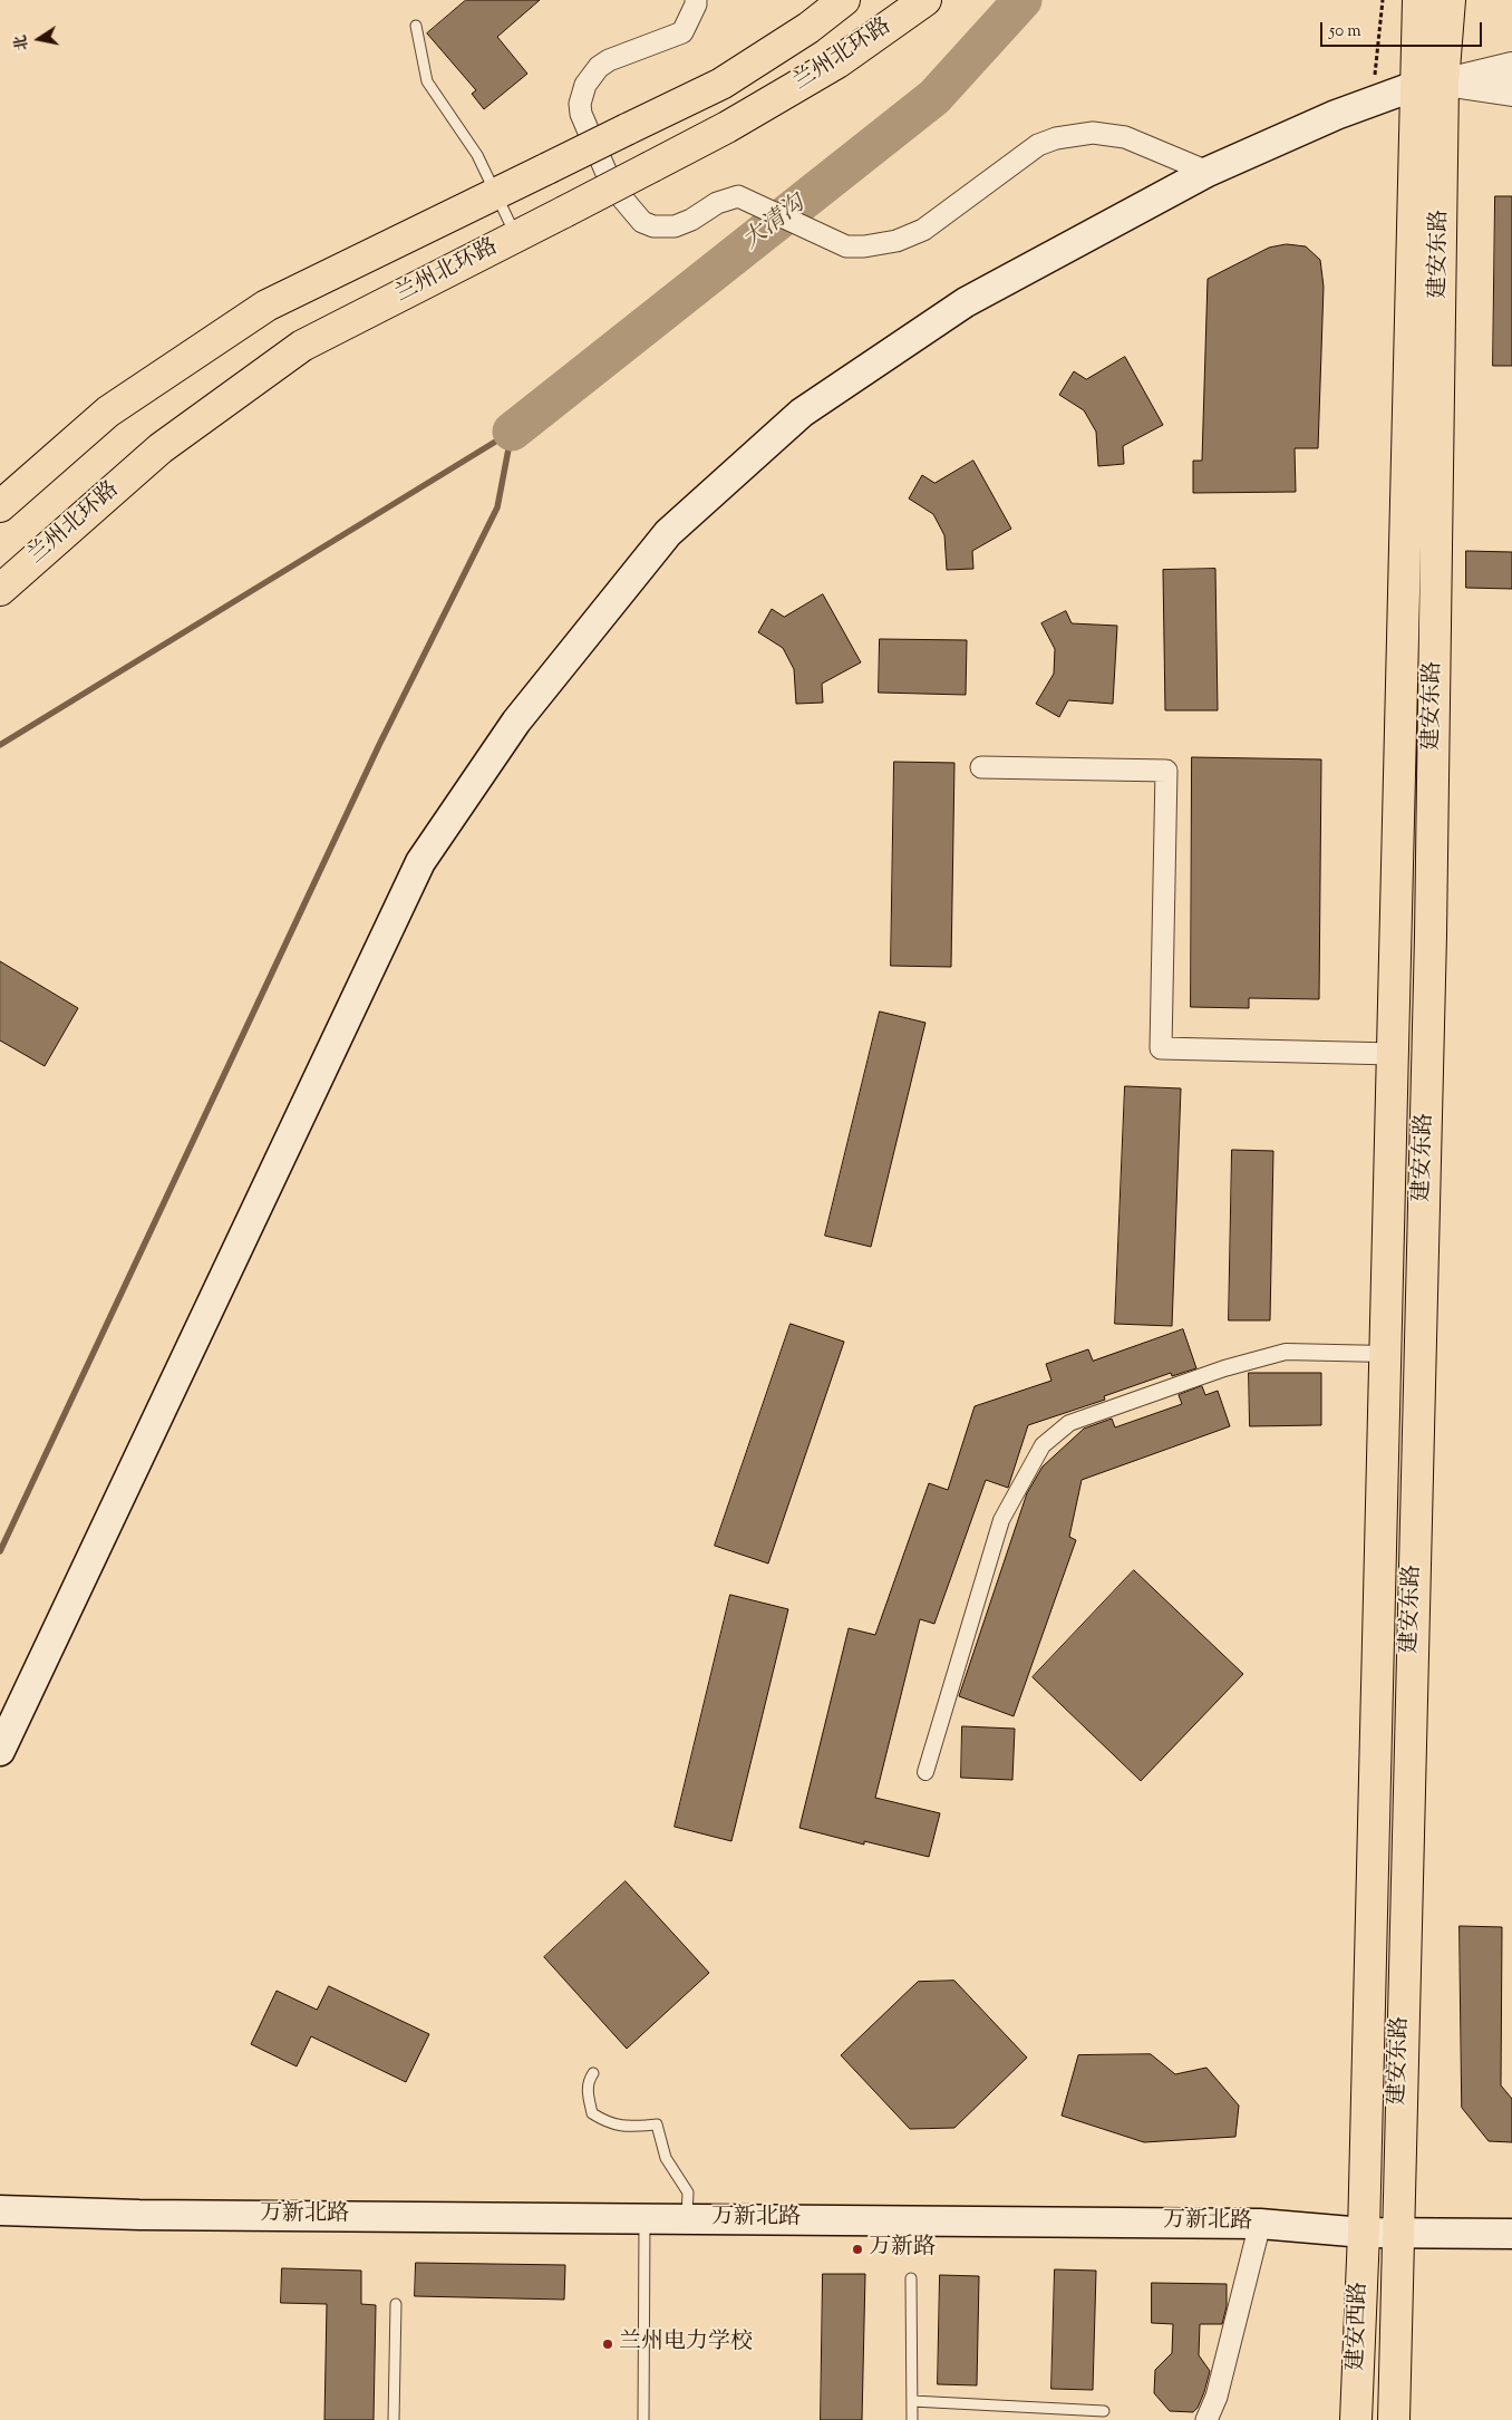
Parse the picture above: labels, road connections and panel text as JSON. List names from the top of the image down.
{
  "streets": {
    "main road": [
      "兰州北环路",
      "建安东路",
      "万新北路",
      "建安西路"
    ]
  },
  "crossings": [
    ["建安东路", "万新北路"],
    ["建安东路", "建安西路"],
    ["万新北路", "建安西路"]
  ],
  "water": ["大清沟"],
  "places": ["万新路", "兰州电力学校"],
  "scale_bar": "50 m",
  "north": "left"
}
